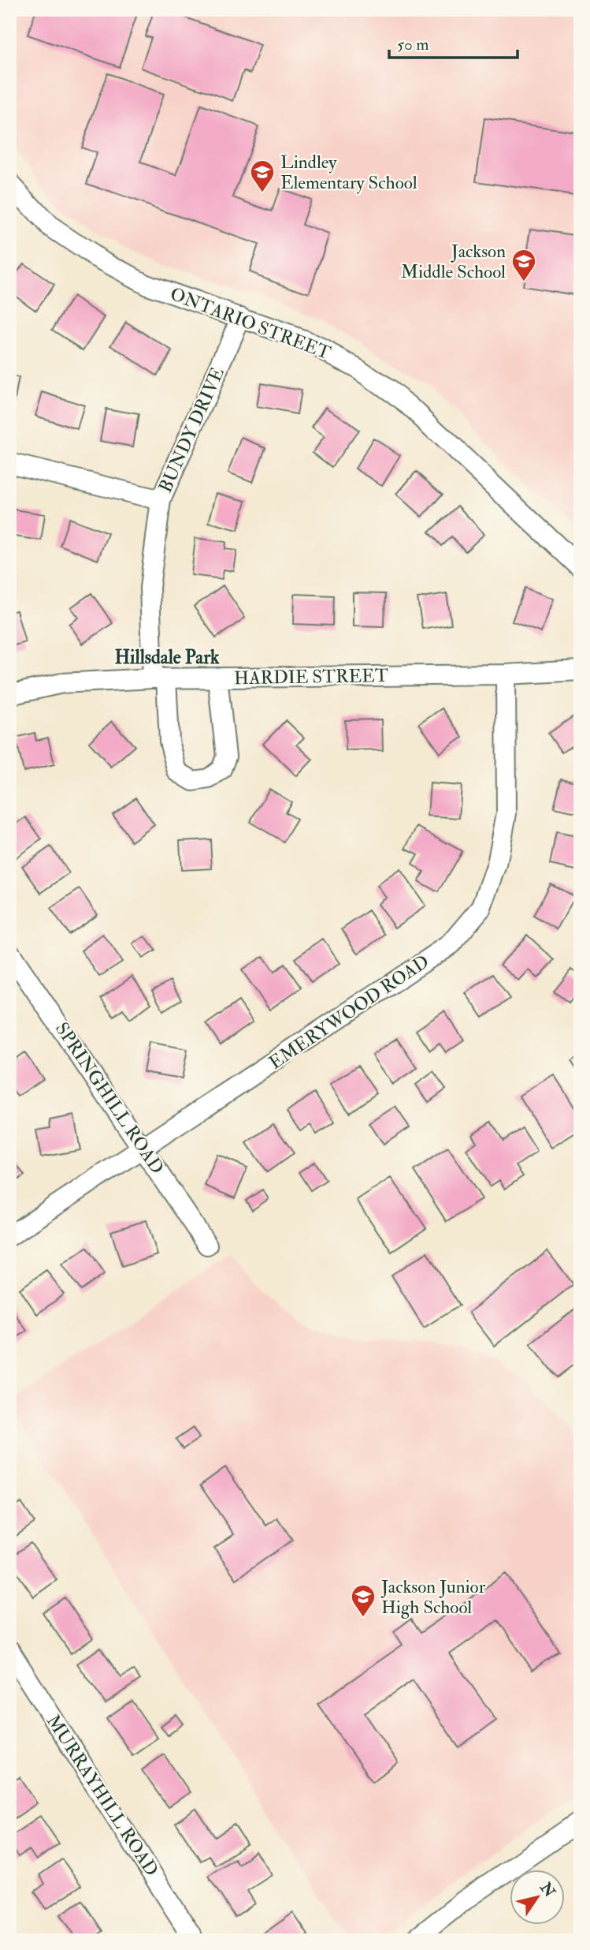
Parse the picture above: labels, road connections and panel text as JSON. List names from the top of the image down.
{
  "streets": {
    "street": [
      "ONTARIO STREET",
      "BUNDY DRIVE",
      "HARDIE STREET",
      "EMERYWOOD ROAD",
      "SPRINGHILL ROAD",
      "MURRAYHILL ROAD"
    ]
  },
  "crossings": [
    ["ONTARIO STREET", "BUNDY DRIVE"],
    ["BUNDY DRIVE", "HARDIE STREET"],
    ["HARDIE STREET", "EMERYWOOD ROAD"],
    ["EMERYWOOD ROAD", "SPRINGHILL ROAD"]
  ],
  "districts": ["Hillsdale Park"],
  "places": {
    "school or university": ["Lindley Elementary School", "Jackson Middle School", "Jackson Junior High School"]
  },
  "scale_bar": "50 m",
  "north": "top right"
}
